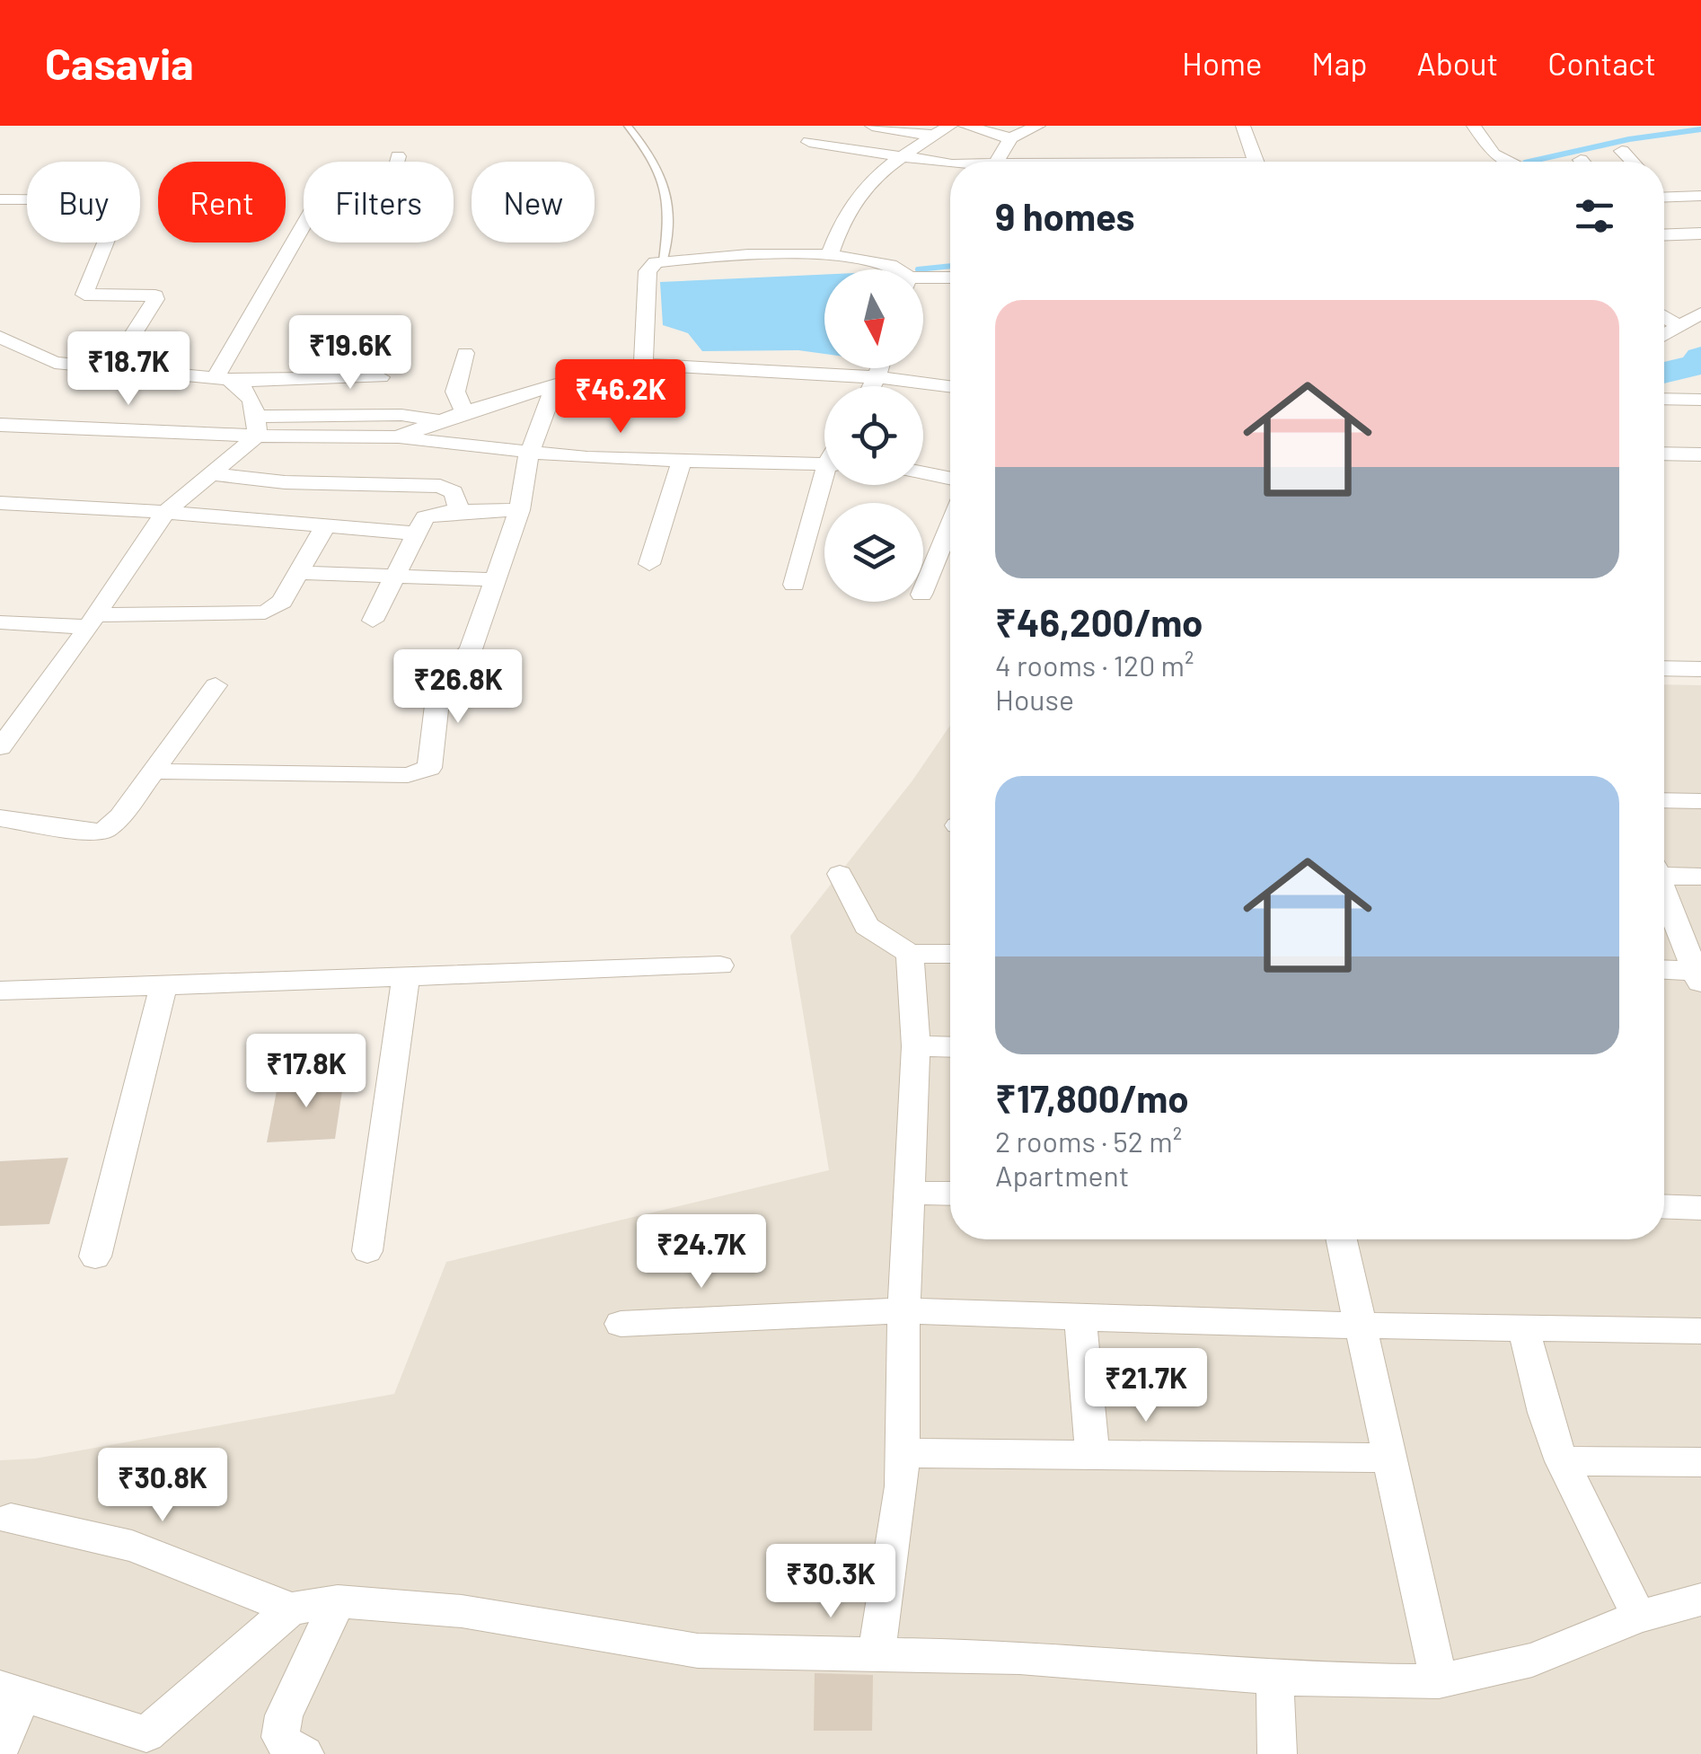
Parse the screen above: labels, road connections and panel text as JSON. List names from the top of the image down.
{
  "north": "bottom",
  "page": {
    "header": "Casavia",
    "nav": [
      "Home",
      "Map",
      "About",
      "Contact"
    ],
    "chip": [
      "Buy",
      "Rent",
      "Filters",
      "New"
    ],
    "heading": "9 homes",
    "list": [
      {
        "name": "₹46,200/mo",
        "note": "4 rooms · 120 m² · House"
      },
      {
        "name": "₹17,800/mo",
        "note": "2 rooms · 52 m² · Apartment"
      }
    ],
    "price": [
      "₹19.6K",
      "₹18.7K",
      "₹46.2K",
      "₹26.8K",
      "₹17.8K",
      "₹24.7K",
      "₹21.7K",
      "₹30.8K",
      "₹30.3K"
    ]
  }
}
